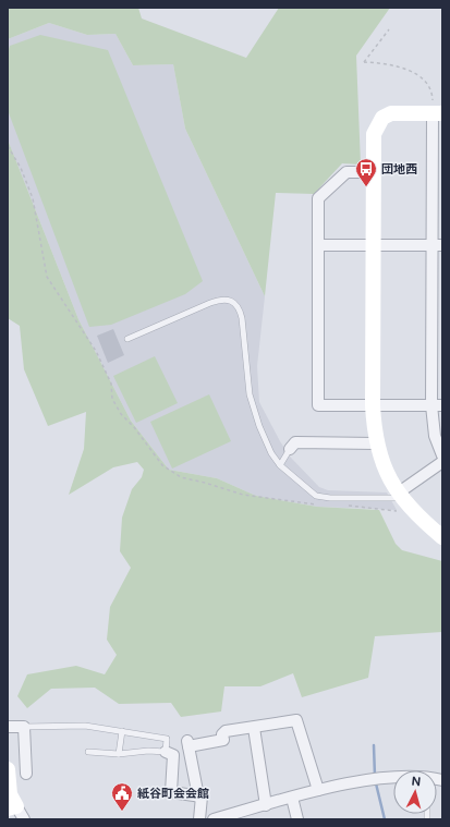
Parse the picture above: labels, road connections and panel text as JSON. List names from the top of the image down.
{
  "places": {
    "bus stop": ["団地西"],
    "public building": ["紙谷町会会館"]
  },
  "north": "top"
}
